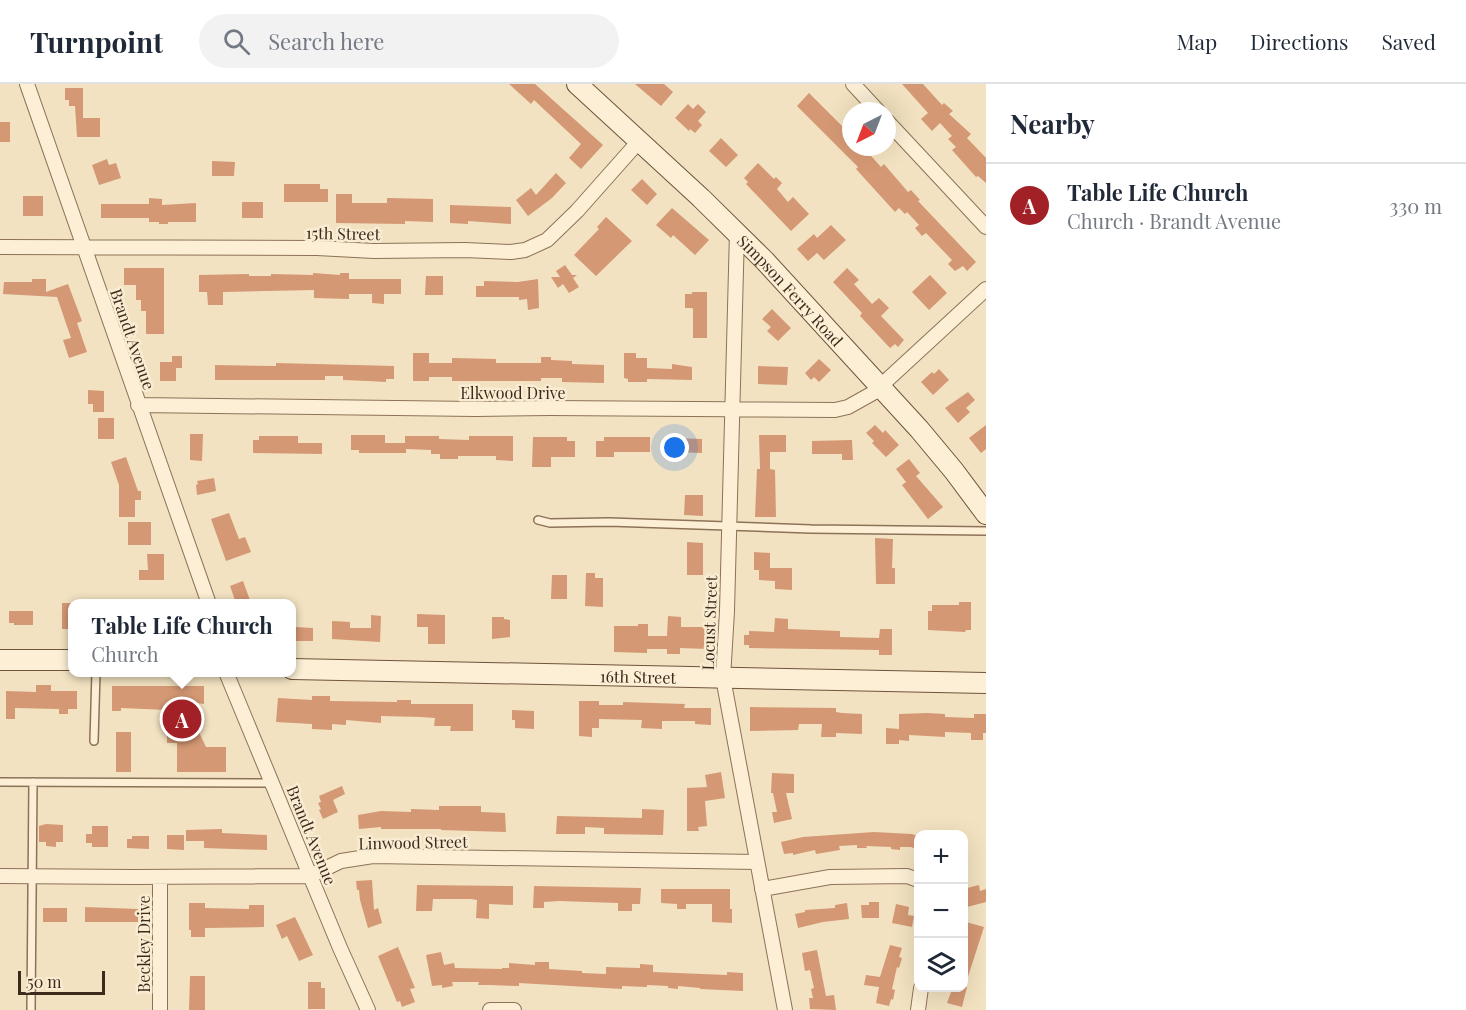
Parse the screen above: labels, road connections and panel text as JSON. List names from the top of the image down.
{
  "streets": {
    "street": [
      "15th Street",
      "Simpson Ferry Road",
      "Brandt Avenue",
      "Elkwood Drive",
      "Locust Street",
      "16th Street",
      "Linwood Street",
      "Beckley Drive"
    ]
  },
  "crossings": [
    ["15th Street", "Simpson Ferry Road"],
    ["15th Street", "Brandt Avenue"],
    ["Simpson Ferry Road", "Elkwood Drive"],
    ["Simpson Ferry Road", "Locust Street"],
    ["Brandt Avenue", "Elkwood Drive"],
    ["Brandt Avenue", "Linwood Street"],
    ["Elkwood Drive", "Locust Street"],
    ["Locust Street", "16th Street"],
    ["Locust Street", "Linwood Street"],
    ["Linwood Street", "Beckley Drive"]
  ],
  "scale_bar": "50 m",
  "north": "bottom left",
  "page": {
    "header": "Turnpoint",
    "search": "Search here",
    "nav": ["Map", "Directions", "Saved"],
    "heading": "Nearby",
    "list": [
      {
        "mark": "A",
        "name": "Table Life Church",
        "note": "Church · Brandt Avenue",
        "value": "330 m"
      }
    ],
    "popup": ["Table Life Church", "Church"],
    "pins": "A",
    "map_buttons": ["+", "−"],
    "scale": "50 m"
  }
}
